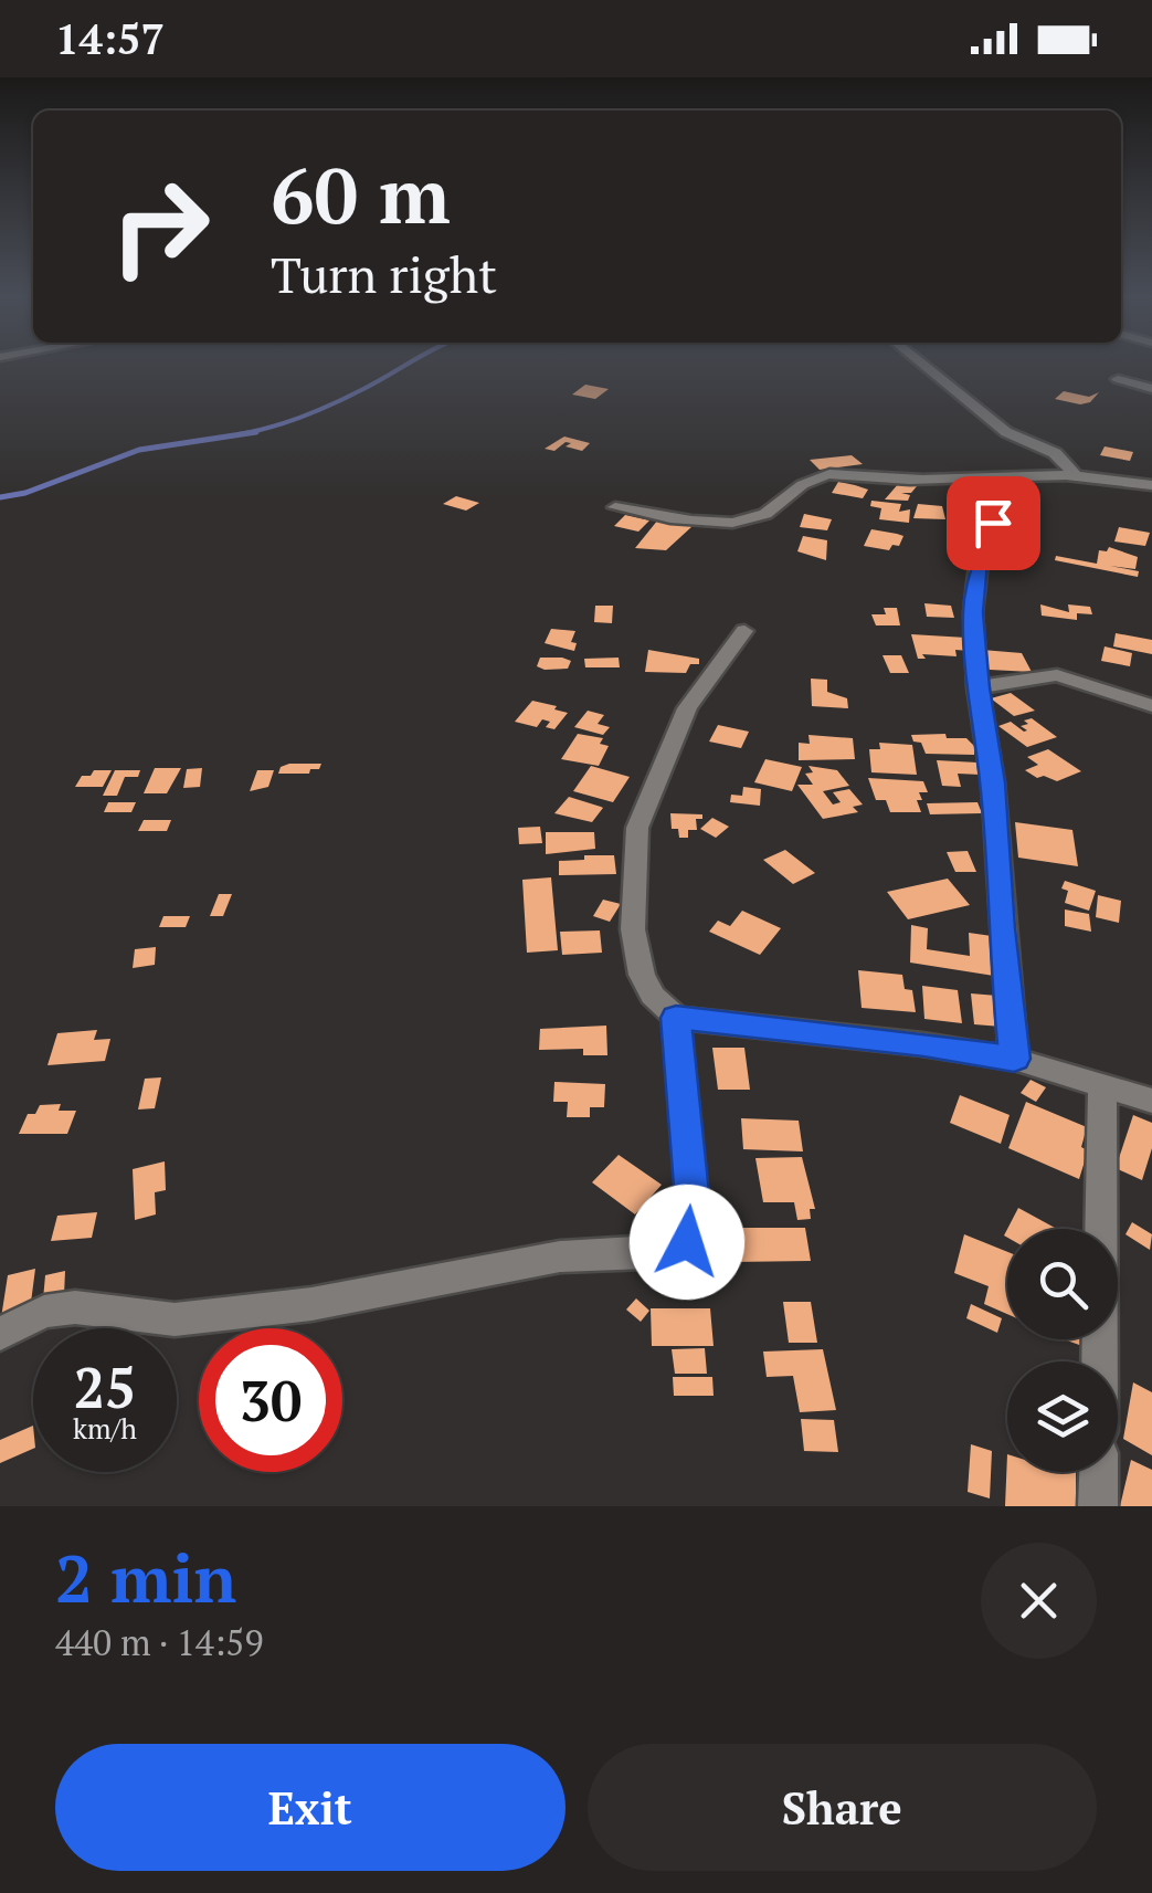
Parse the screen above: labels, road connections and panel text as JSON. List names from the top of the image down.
{
  "page": {
    "status": "14:57",
    "turn": ["60 m", "Turn right"],
    "speed": "25 km/h",
    "limit": "30",
    "heading": ["2 min", "440 m · 14:59"],
    "buttons": ["Exit", "Share"]
  }
}
